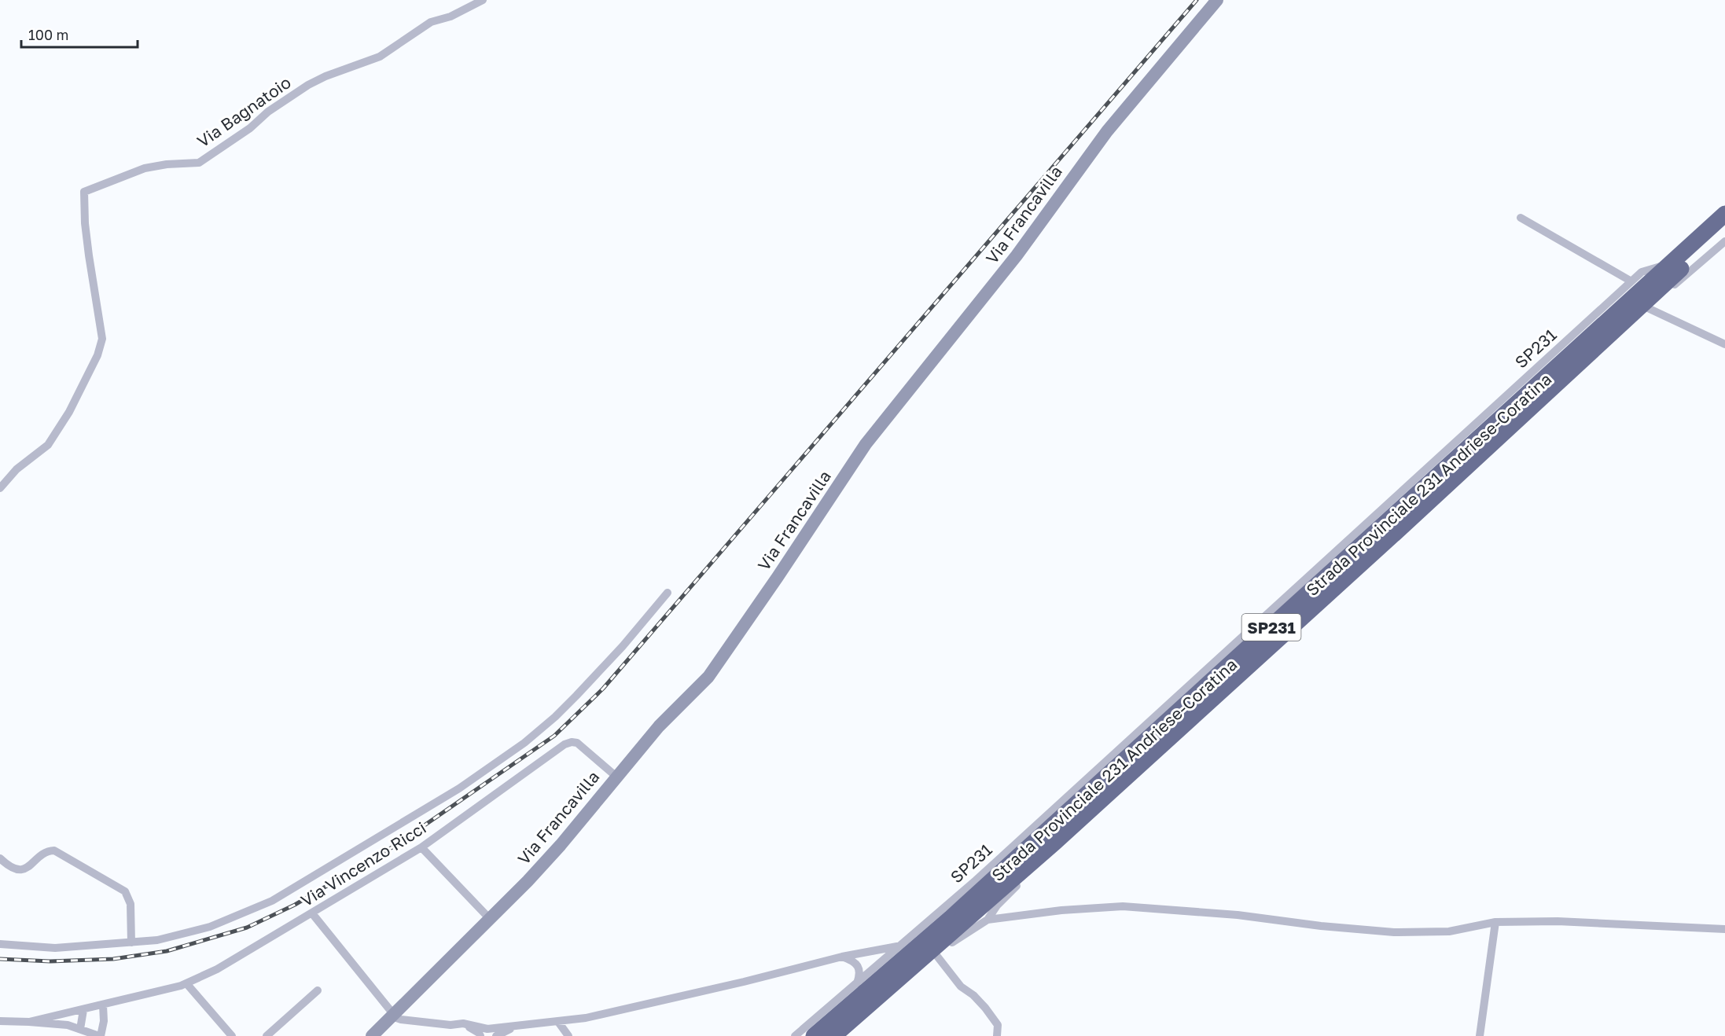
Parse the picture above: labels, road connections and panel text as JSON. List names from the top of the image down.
{
  "streets": {
    "highway": ["SP231", "Strada Provinciale 231 Andriese-Coratina"],
    "street": ["Via Bagnatoio", "Via Francavilla", "Via Vincenzo Ricci"]
  },
  "crossings": [
    ["Via Francavilla", "Via Vincenzo Ricci"],
    ["SP231", "Strada Provinciale 231 Andriese-Coratina"]
  ],
  "scale_bar": "100 m"
}
